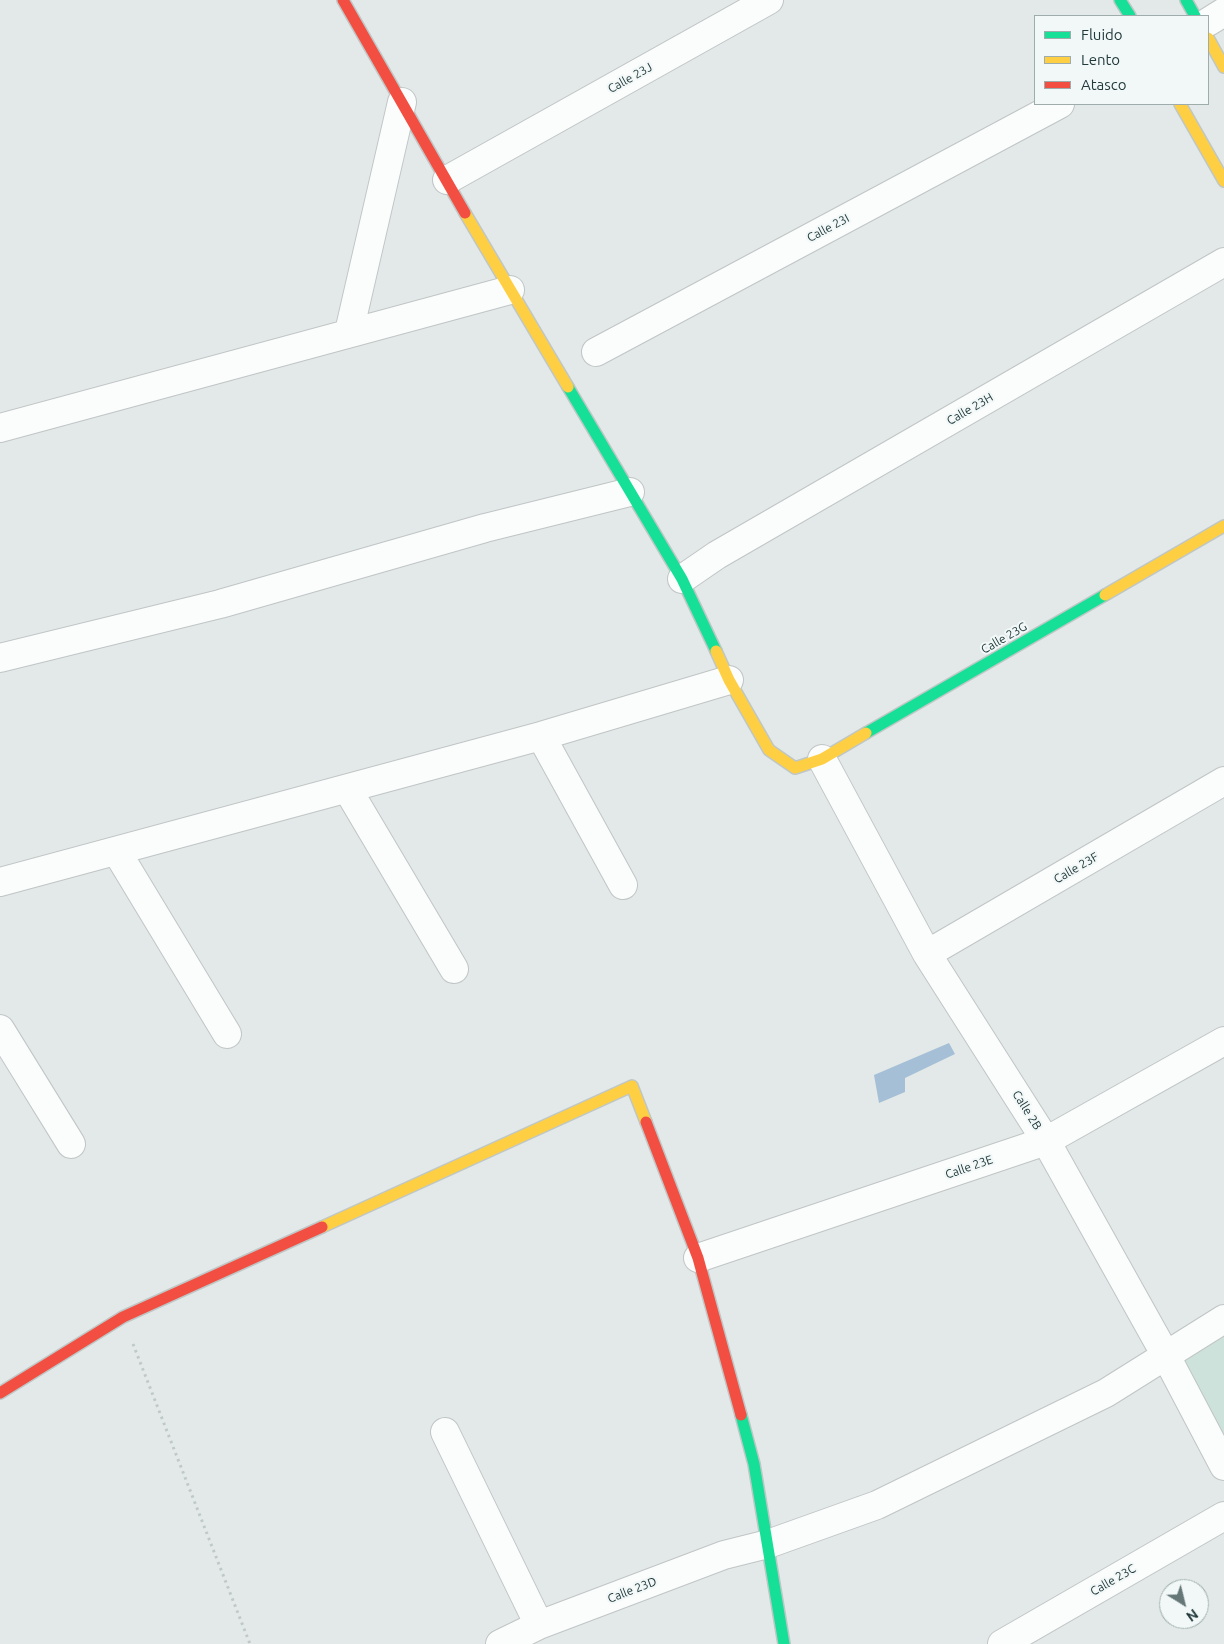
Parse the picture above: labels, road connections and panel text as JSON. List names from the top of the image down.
{
  "streets": {
    "street": [
      "Calle 23J",
      "Calle 23I",
      "Calle 23H",
      "Calle 23G",
      "Calle 23F",
      "Calle 2B",
      "Calle 23E",
      "Calle 23C",
      "Calle 23D"
    ]
  },
  "crossings": [
    ["Calle 23G", "Calle 2B"],
    ["Calle 23F", "Calle 2B"],
    ["Calle 2B", "Calle 23E"],
    ["Calle 2B", "Calle 23D"]
  ],
  "legend": ["Fluido", "Lento", "Atasco"],
  "north": "bottom right"
}
